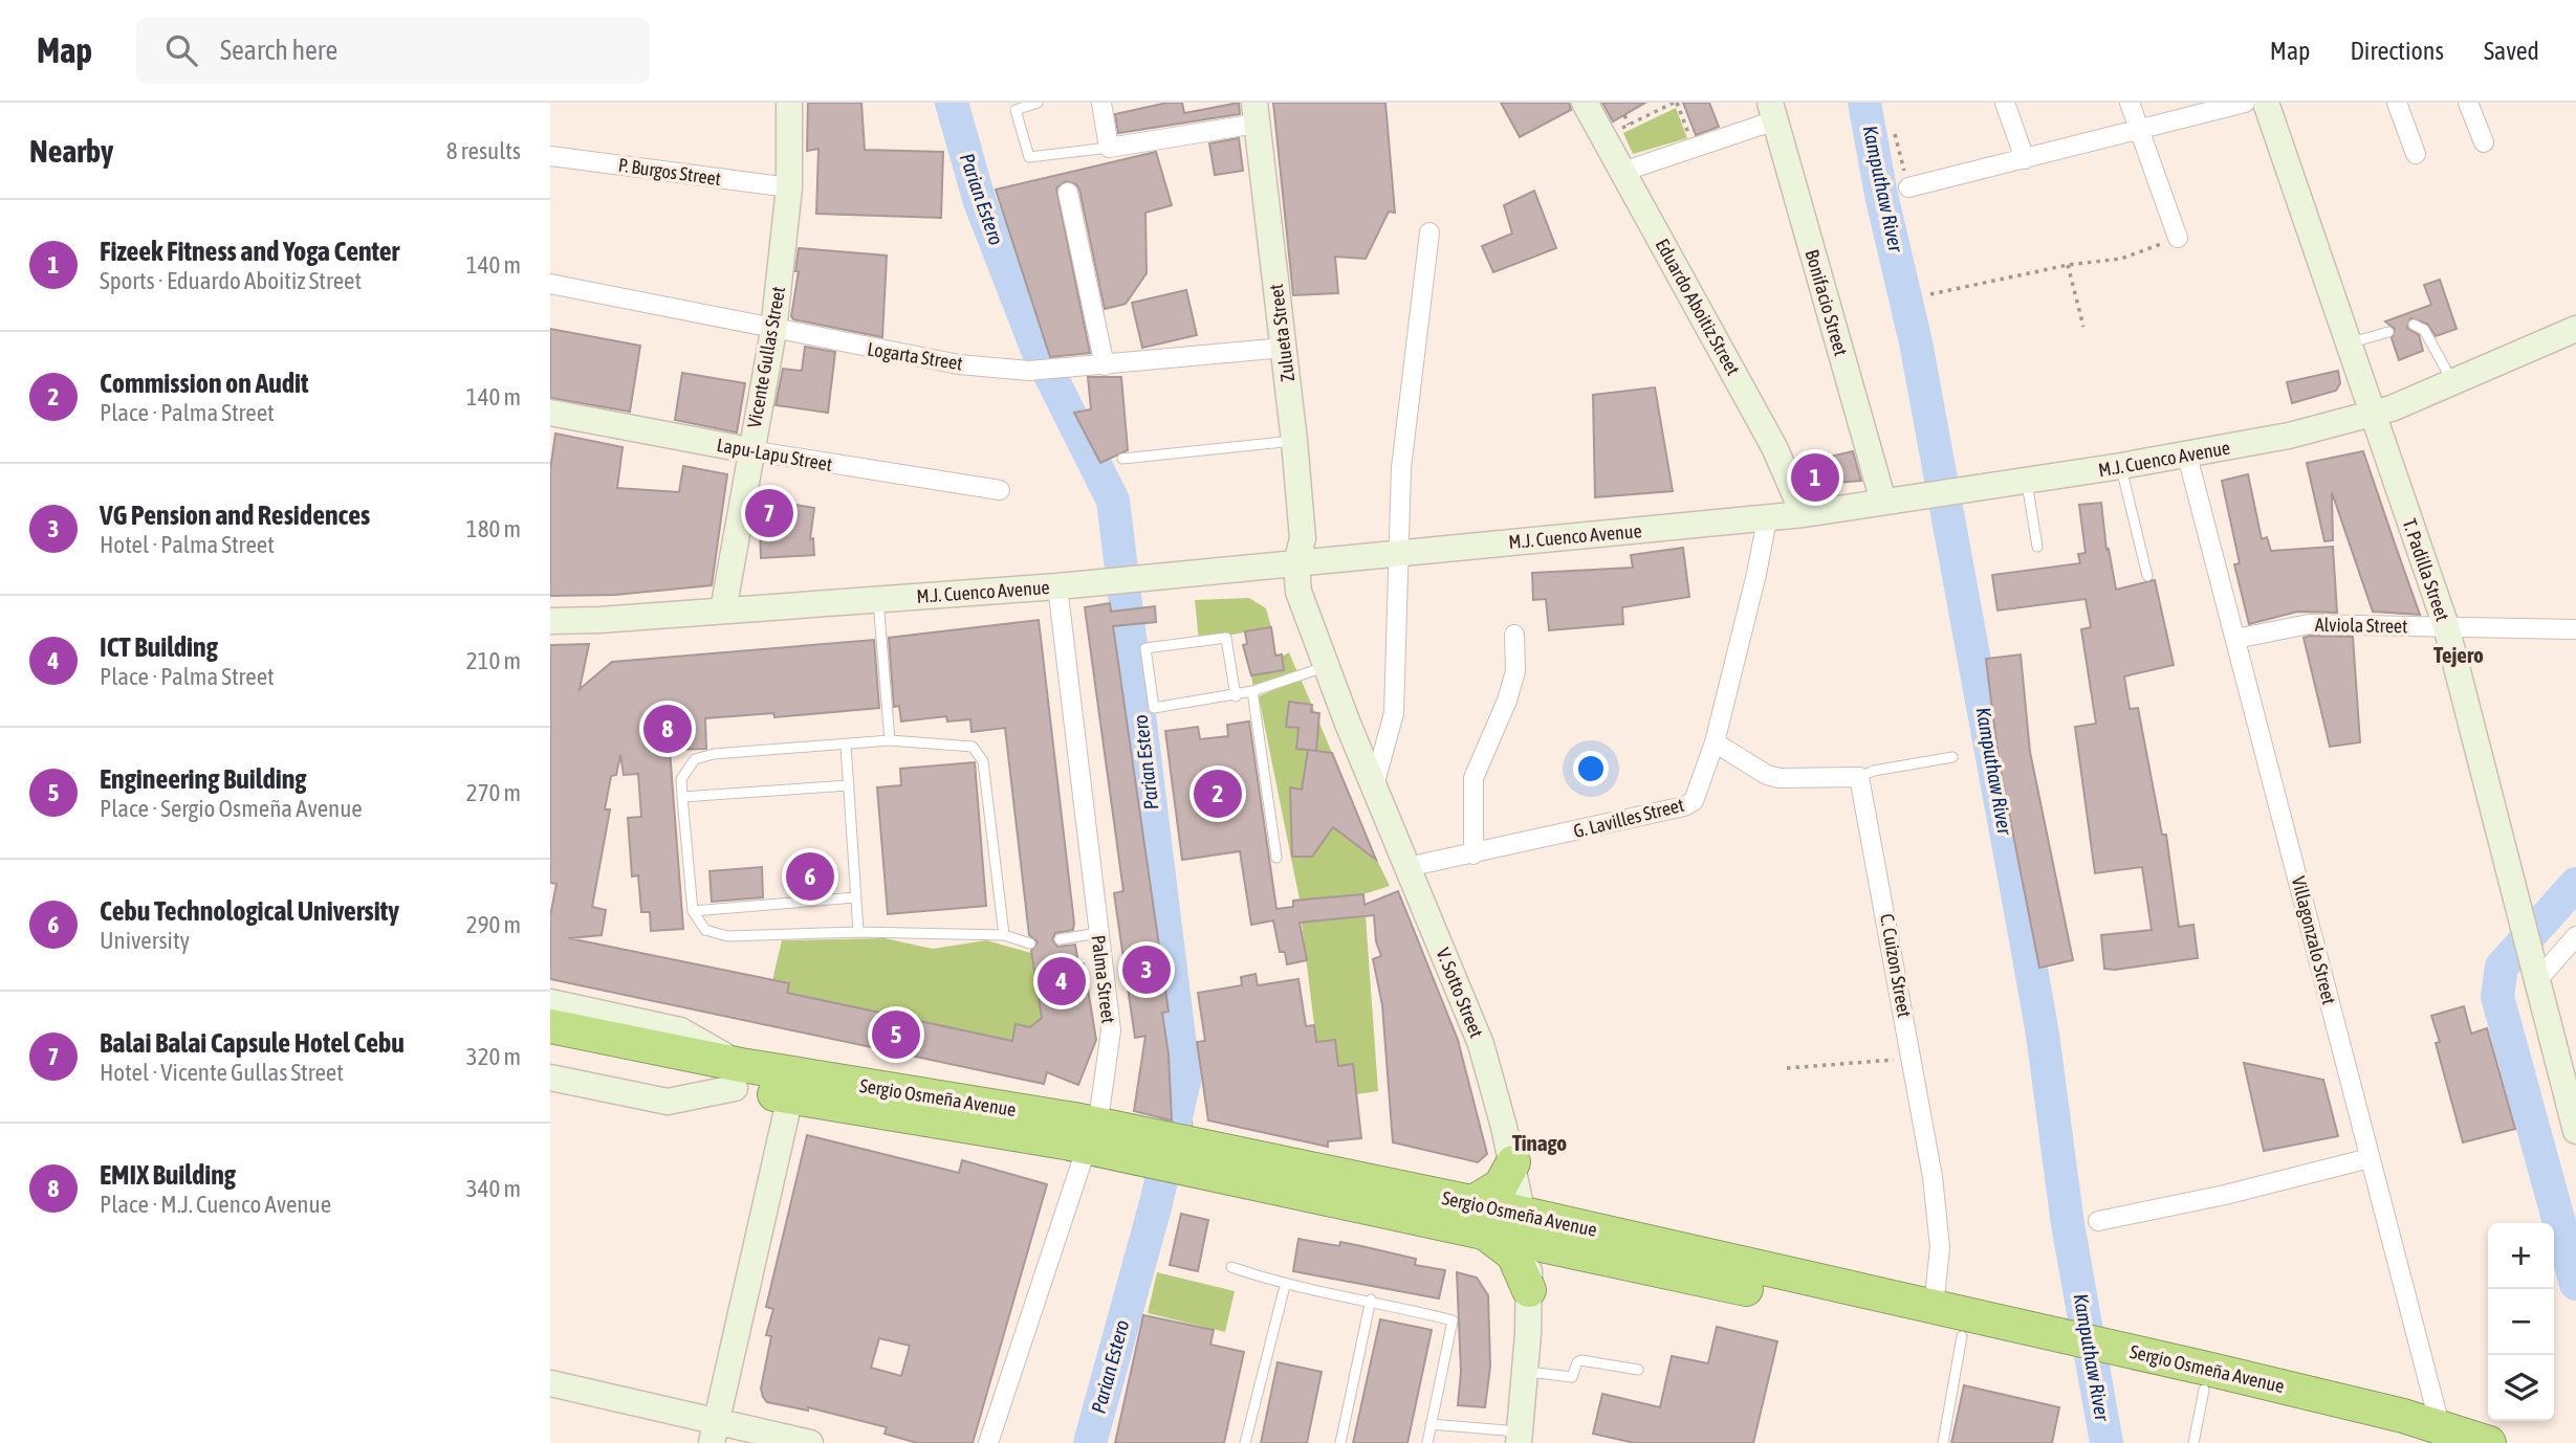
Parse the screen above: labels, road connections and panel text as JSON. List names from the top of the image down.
{
  "streets": {
    "highway": ["Sergio Osmeña Avenue"],
    "street": [
      "P. Burgos Street",
      "Bonifacio Street",
      "Eduardo Aboitiz Street",
      "Zulueta Street",
      "Logarta Street",
      "Vicente Gullas Street",
      "Lapu-Lapu Street",
      "M.J. Cuenco Avenue",
      "T. Padilla Street",
      "Alviola Street",
      "G. Lavilles Street",
      "Villagonzalo Street",
      "C. Cuizon Street",
      "Palma Street",
      "V. Sotto Street"
    ]
  },
  "crossings": [
    ["P. Burgos Street", "Vicente Gullas Street"],
    ["Bonifacio Street", "M.J. Cuenco Avenue"],
    ["Eduardo Aboitiz Street", "M.J. Cuenco Avenue"],
    ["Zulueta Street", "Logarta Street"],
    ["Zulueta Street", "M.J. Cuenco Avenue"],
    ["Zulueta Street", "V. Sotto Street"],
    ["Logarta Street", "Vicente Gullas Street"],
    ["Vicente Gullas Street", "Lapu-Lapu Street"],
    ["Vicente Gullas Street", "M.J. Cuenco Avenue"],
    ["M.J. Cuenco Avenue", "T. Padilla Street"],
    ["M.J. Cuenco Avenue", "G. Lavilles Street"],
    ["M.J. Cuenco Avenue", "Villagonzalo Street"],
    ["M.J. Cuenco Avenue", "Palma Street"],
    ["M.J. Cuenco Avenue", "V. Sotto Street"],
    ["T. Padilla Street", "Alviola Street"],
    ["Alviola Street", "Villagonzalo Street"],
    ["G. Lavilles Street", "V. Sotto Street"],
    ["Villagonzalo Street", "Sergio Osmeña Avenue"],
    ["C. Cuizon Street", "Sergio Osmeña Avenue"],
    ["Palma Street", "Sergio Osmeña Avenue"],
    ["V. Sotto Street", "Sergio Osmeña Avenue"]
  ],
  "districts": ["Tejero", "Tinago"],
  "water": ["Kamputhaw River", "Parian Estero"],
  "page": {
    "header": "Map",
    "search": "Search here",
    "nav": ["Map", "Directions", "Saved"],
    "heading": ["Nearby", "8 results"],
    "list": [
      {
        "mark": "1",
        "name": "Fizeek Fitness and Yoga Center",
        "note": "Sports · Eduardo Aboitiz Street",
        "value": "140 m"
      },
      {
        "mark": "2",
        "name": "Commission on Audit",
        "note": "Place · Palma Street",
        "value": "140 m"
      },
      {
        "mark": "3",
        "name": "VG Pension and Residences",
        "note": "Hotel · Palma Street",
        "value": "180 m"
      },
      {
        "mark": "4",
        "name": "ICT Building",
        "note": "Place · Palma Street",
        "value": "210 m"
      },
      {
        "mark": "5",
        "name": "Engineering Building",
        "note": "Place · Sergio Osmeña Avenue",
        "value": "270 m"
      },
      {
        "mark": "6",
        "name": "Cebu Technological University",
        "note": "University",
        "value": "290 m"
      },
      {
        "mark": "7",
        "name": "Balai Balai Capsule Hotel Cebu",
        "note": "Hotel · Vicente Gullas Street",
        "value": "320 m"
      },
      {
        "mark": "8",
        "name": "EMIX Building",
        "note": "Place · M.J. Cuenco Avenue",
        "value": "340 m"
      }
    ],
    "pins": [
      "1",
      "7",
      "8",
      "2",
      "6",
      "3",
      "4",
      "5"
    ],
    "map_buttons": ["+", "−"]
  }
}
